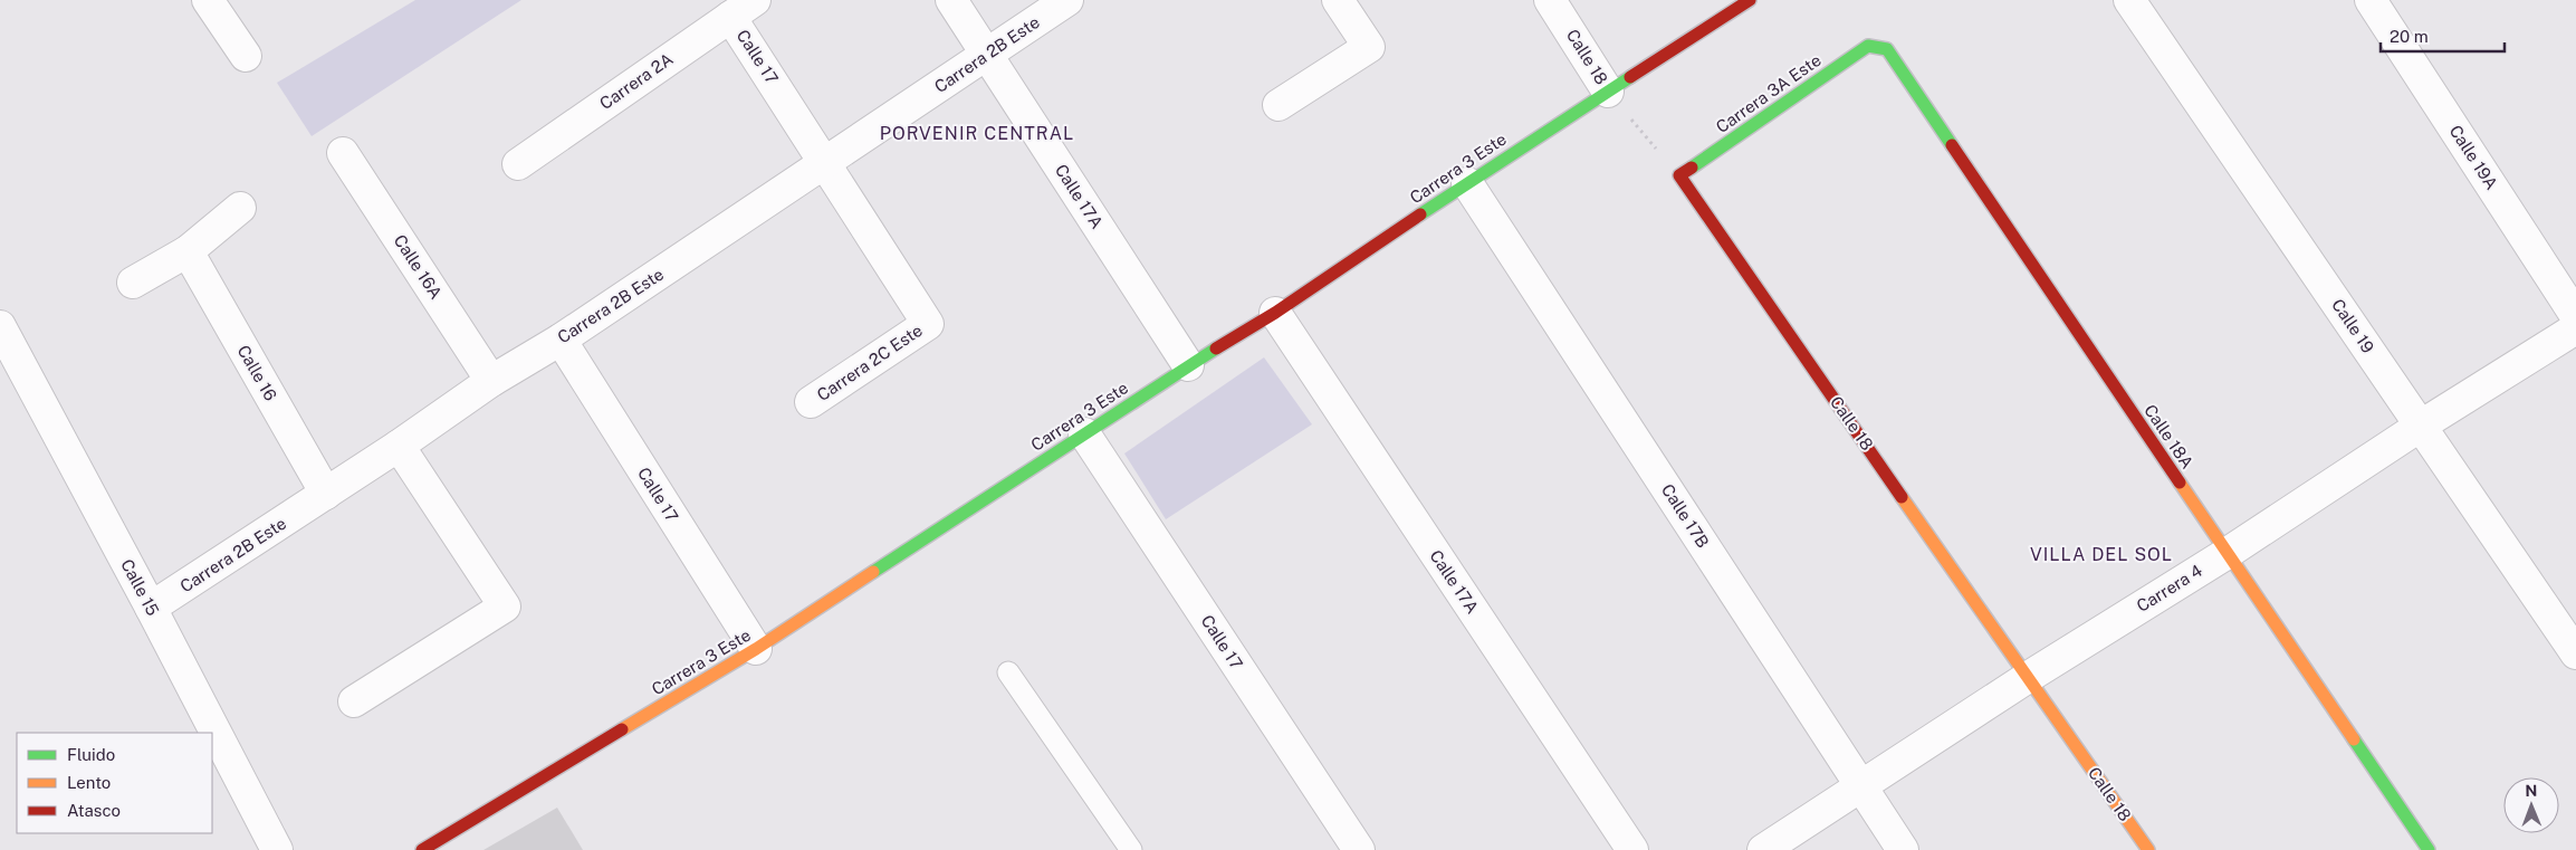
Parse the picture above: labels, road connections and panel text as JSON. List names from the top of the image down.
{
  "streets": {
    "street": [
      "Carrera 2B Este",
      "Calle 17",
      "Calle 18",
      "Carrera 2A",
      "Carrera 3A Este",
      "Calle 19A",
      "Carrera 3 Este",
      "Calle 17A",
      "Calle 16A",
      "Calle 19",
      "Carrera 2C Este",
      "Calle 16",
      "Calle 18A",
      "Calle 17B",
      "Calle 15",
      "Carrera 4"
    ]
  },
  "crossings": [
    ["Carrera 2B Este", "Calle 17"],
    ["Carrera 2B Este", "Calle 17A"],
    ["Carrera 2B Este", "Calle 16A"],
    ["Carrera 2B Este", "Calle 16"],
    ["Carrera 2B Este", "Calle 15"],
    ["Calle 17", "Carrera 2A"],
    ["Calle 17", "Carrera 3 Este"],
    ["Calle 17", "Carrera 2C Este"],
    ["Calle 18", "Carrera 3A Este"],
    ["Calle 18", "Carrera 3 Este"],
    ["Calle 18", "Carrera 4"],
    ["Carrera 3A Este", "Calle 18A"],
    ["Carrera 3 Este", "Calle 17A"],
    ["Carrera 3 Este", "Calle 17B"],
    ["Calle 19", "Carrera 4"],
    ["Calle 18A", "Carrera 4"],
    ["Calle 17B", "Carrera 4"]
  ],
  "districts": ["PORVENIR CENTRAL", "VILLA DEL SOL"],
  "legend": ["Fluido", "Lento", "Atasco"],
  "scale_bar": "20 m",
  "north": "top"
}
